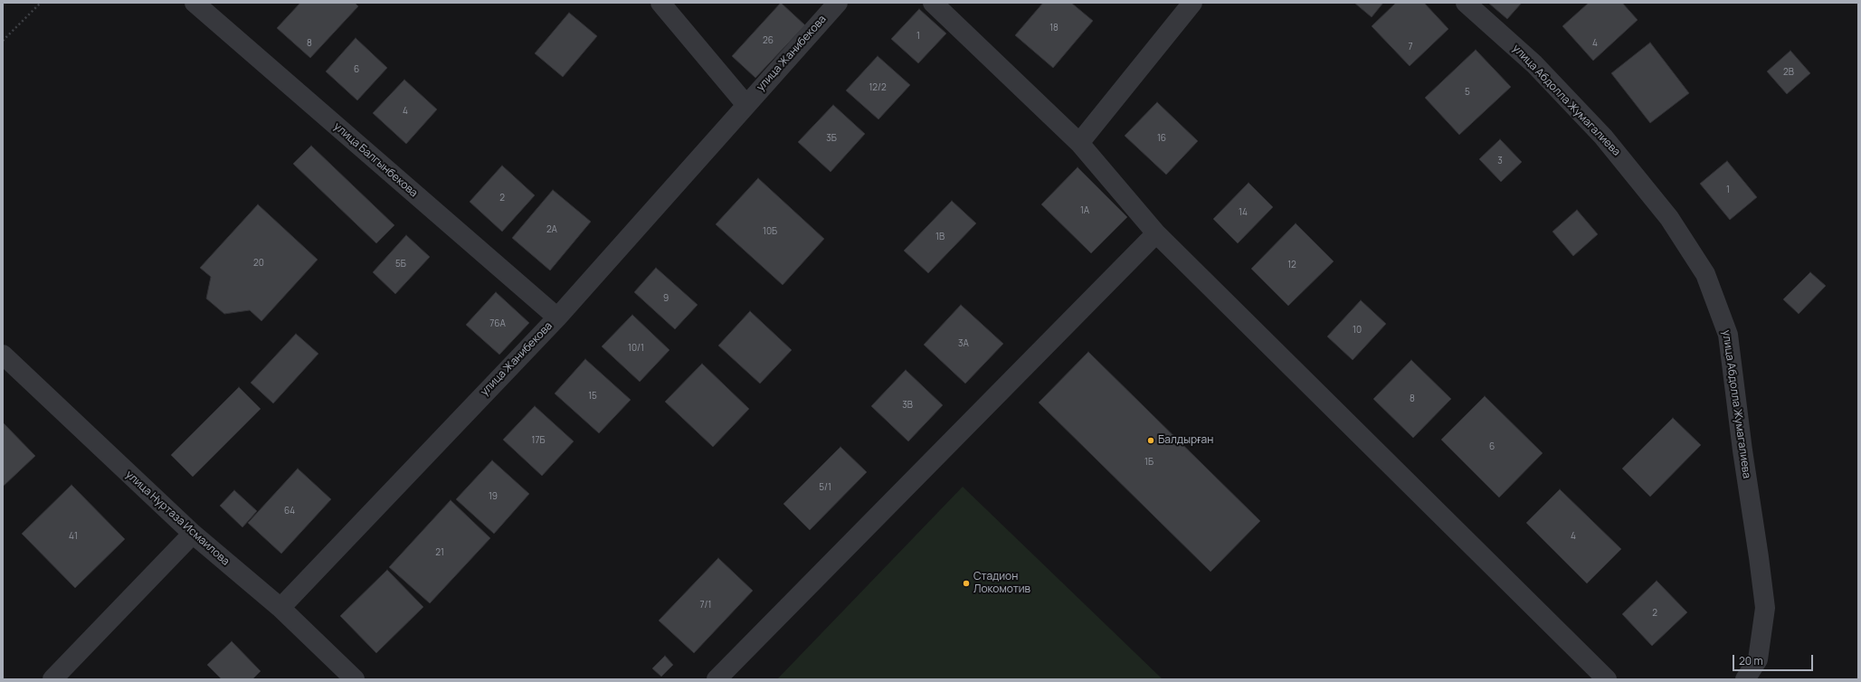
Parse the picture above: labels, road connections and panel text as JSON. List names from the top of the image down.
{
  "streets": {
    "street": [
      "улица Жанибекова",
      "улица Абдолла Жумагалиева",
      "улица Балгынбекова",
      "улица Нуртаза Исмаилова"
    ]
  },
  "crossings": [
    ["улица Жанибекова", "улица Балгынбекова"],
    ["улица Жанибекова", "улица Нуртаза Исмаилова"]
  ],
  "places": ["Балдырған", "Стадион Локомотив"],
  "house_numbers": [
    "18",
    "1",
    "26",
    "8",
    "4",
    "7",
    "6",
    "2В",
    "12/2",
    "5",
    "4",
    "3Б",
    "16",
    "3",
    "1",
    "2",
    "1А",
    "14",
    "2А",
    "10Б",
    "1В",
    "20",
    "5Б",
    "12",
    "9",
    "76А",
    "10",
    "3А",
    "10/1",
    "15",
    "8",
    "3В",
    "17Б",
    "6",
    "1Б",
    "5/1",
    "19",
    "64",
    "41",
    "4",
    "21",
    "7/1",
    "2"
  ],
  "scale_bar": "20 m"
}
